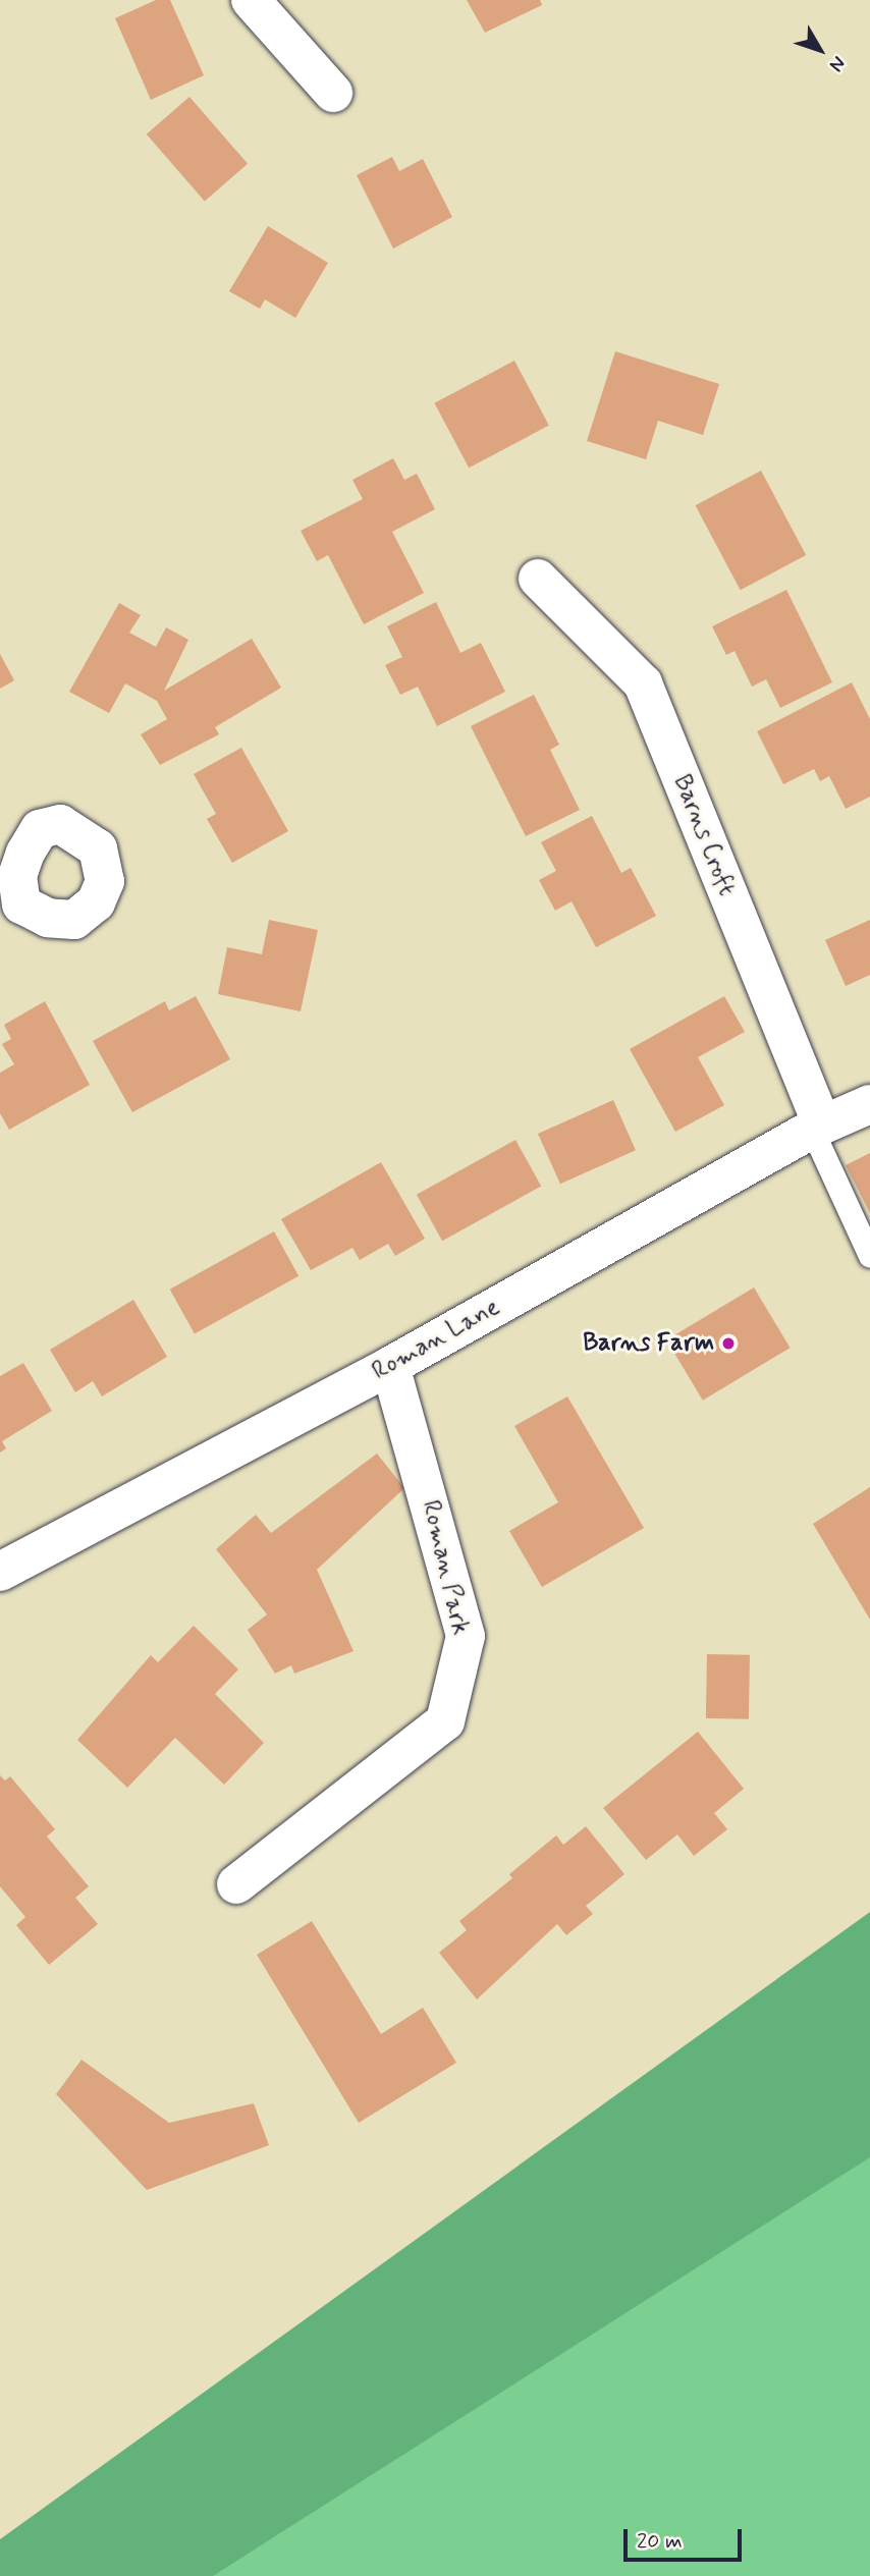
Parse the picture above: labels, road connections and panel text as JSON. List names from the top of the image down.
{
  "streets": {
    "street": ["Barns Croft", "Roman Lane", "Roman Park"]
  },
  "crossings": [
    ["Barns Croft", "Roman Lane"],
    ["Roman Lane", "Roman Park"]
  ],
  "places": ["Barns Farm"],
  "scale_bar": "20 m",
  "north": "bottom right"
}
